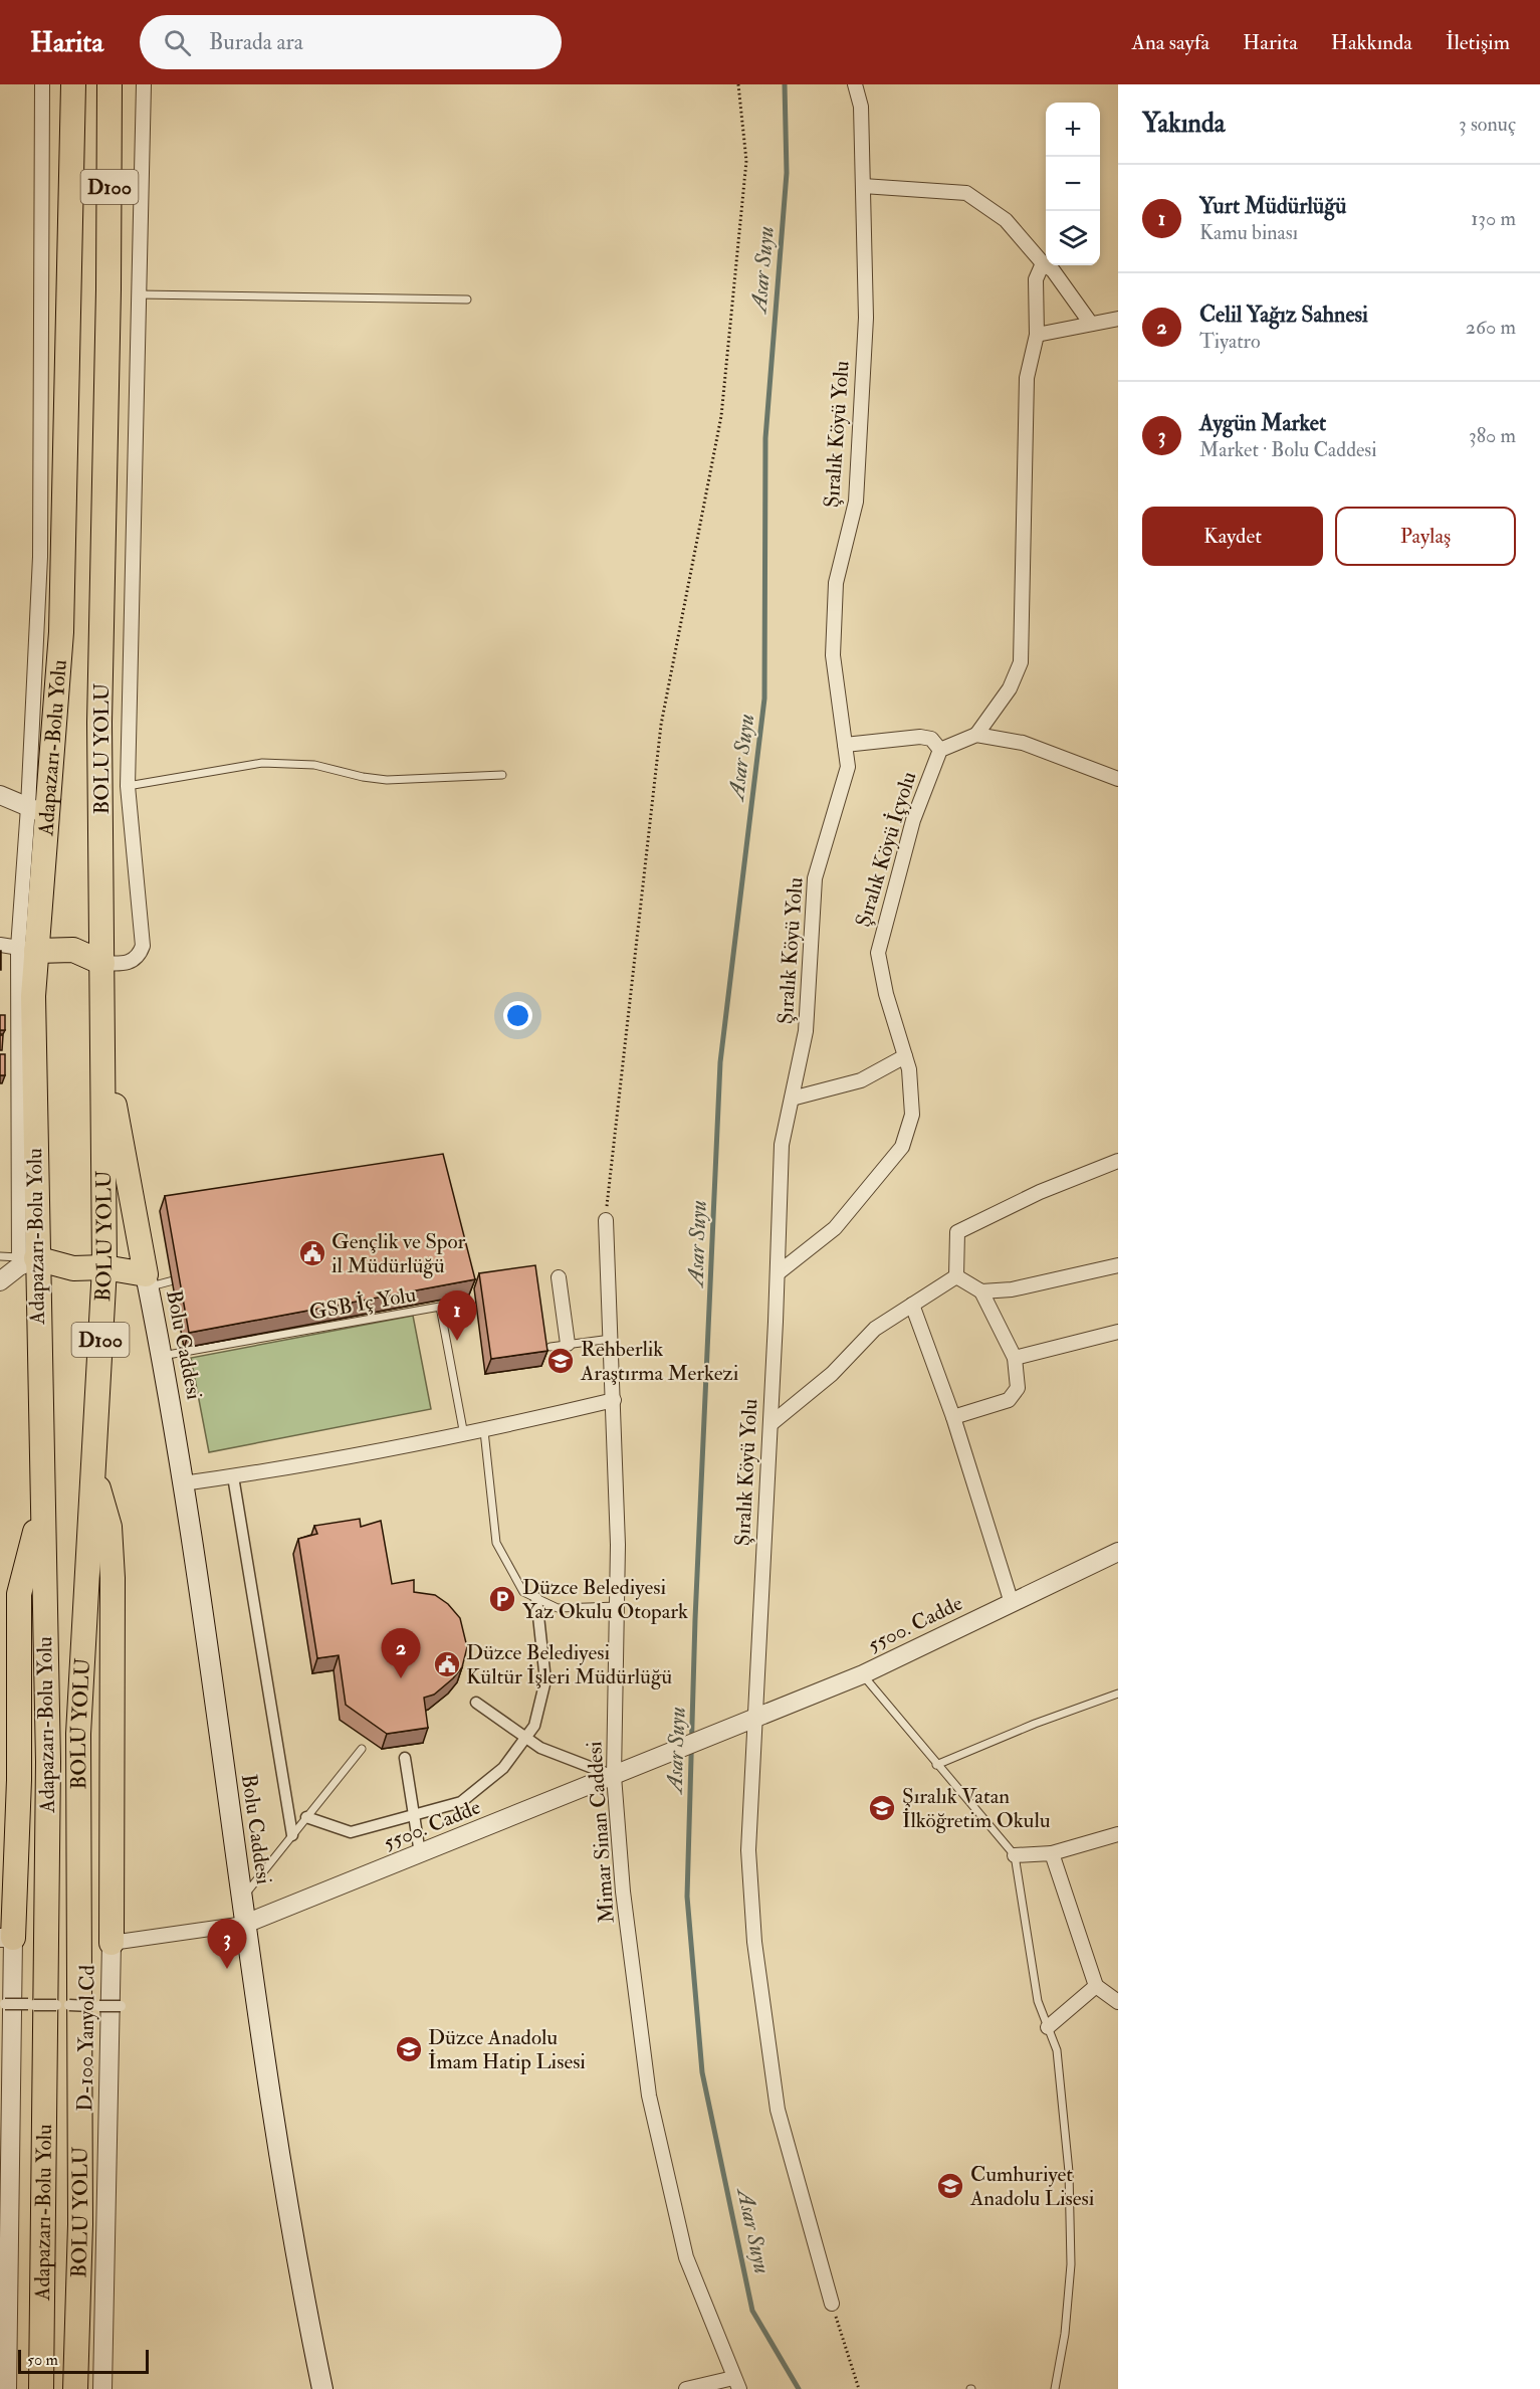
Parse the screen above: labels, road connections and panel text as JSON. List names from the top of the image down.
{
  "streets": {
    "highway": ["D100", "Adapazarı-Bolu Yolu", "BOLU YOLU"],
    "main road": ["Bolu Caddesi"],
    "street": [
      "Şıralık Köyü Yolu",
      "Şıralık Köyü İçyolu",
      "5500. Cadde",
      "Mimar Sinan Caddesi",
      "D-100 Yanyol Cd"
    ],
    "lane": ["GSB İç Yolu"]
  },
  "crossings": [
    ["Şıralık Köyü Yolu", "Şıralık Köyü İçyolu"],
    ["Şıralık Köyü Yolu", "5500. Cadde"],
    ["GSB İç Yolu", "Bolu Caddesi"],
    ["Bolu Caddesi", "5500. Cadde"],
    ["5500. Cadde", "Mimar Sinan Caddesi"]
  ],
  "water": ["Asar Suyu"],
  "places": {
    "public building": ["Gençlik ve Spor il Müdürlüğü", "Düzce Belediyesi Kültür İşleri Müdürlüğü"],
    "school or university": [
      "Rehberlik Araştırma Merkezi",
      "Şıralık Vatan İlköğretim Okulu",
      "Düzce Anadolu İmam Hatip Lisesi",
      "Cumhuriyet Anadolu Lisesi"
    ],
    "parking": ["Düzce Belediyesi Yaz Okulu Otopark"]
  },
  "scale_bar": "50 m",
  "page": {
    "header": "Harita",
    "search": "Burada ara",
    "nav": [
      "Ana sayfa",
      "Harita",
      "Hakkında",
      "İletişim"
    ],
    "heading": ["Yakında", "3 sonuç"],
    "map_buttons": ["+", "−"],
    "list": [
      {
        "mark": "1",
        "name": "Yurt Müdürlüğü",
        "note": "Kamu binası",
        "value": "130 m"
      },
      {
        "mark": "2",
        "name": "Celil Yağız Sahnesi",
        "note": "Tiyatro",
        "value": "260 m"
      },
      {
        "mark": "3",
        "name": "Aygün Market",
        "note": "Market · Bolu Caddesi",
        "value": "380 m"
      }
    ],
    "buttons": ["Kaydet", "Paylaş"],
    "pins": ["1", "2", "3"],
    "scale": "50 m"
  }
}
